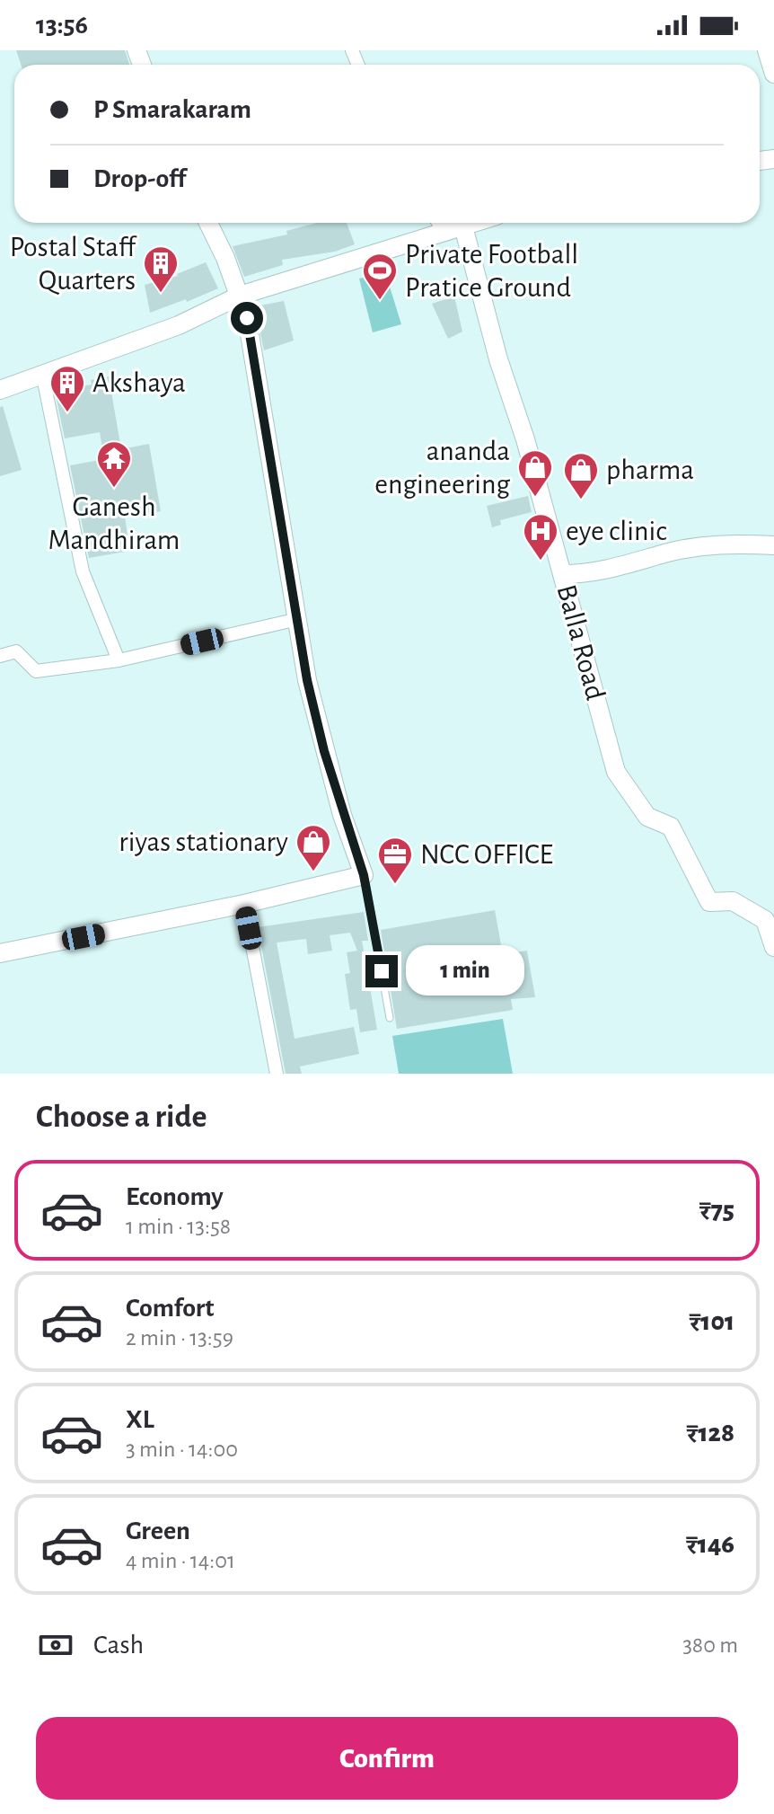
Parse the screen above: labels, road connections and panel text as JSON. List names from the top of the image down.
{
  "streets": {
    "street": ["Balla Road"]
  },
  "places": {
    "building": ["Postal Staff Quarters", "Akshaya"],
    "sports": ["Private Football Pratice Ground"],
    "temple": ["Ganesh Mandhiram"],
    "shop": ["ananda engineering", "pharma", "riyas stationary"],
    "hospital": ["eye clinic"],
    "office": ["NCC OFFICE"]
  },
  "page": {
    "status": "13:56",
    "banner": ["P Smarakaram", "Drop-off"],
    "bubble": "1 min",
    "heading": "Choose a ride",
    "list": [
      {
        "name": "Economy",
        "note": "1 min · 13:58",
        "value": "₹75"
      },
      {
        "name": "Comfort",
        "note": "2 min · 13:59",
        "value": "₹101"
      },
      {
        "name": "XL",
        "note": "3 min · 14:00",
        "value": "₹128"
      },
      {
        "name": "Green",
        "note": "4 min · 14:01",
        "value": "₹146"
      }
    ],
    "pay": ["Cash", "380 m"],
    "buttons": "Confirm"
  }
}
